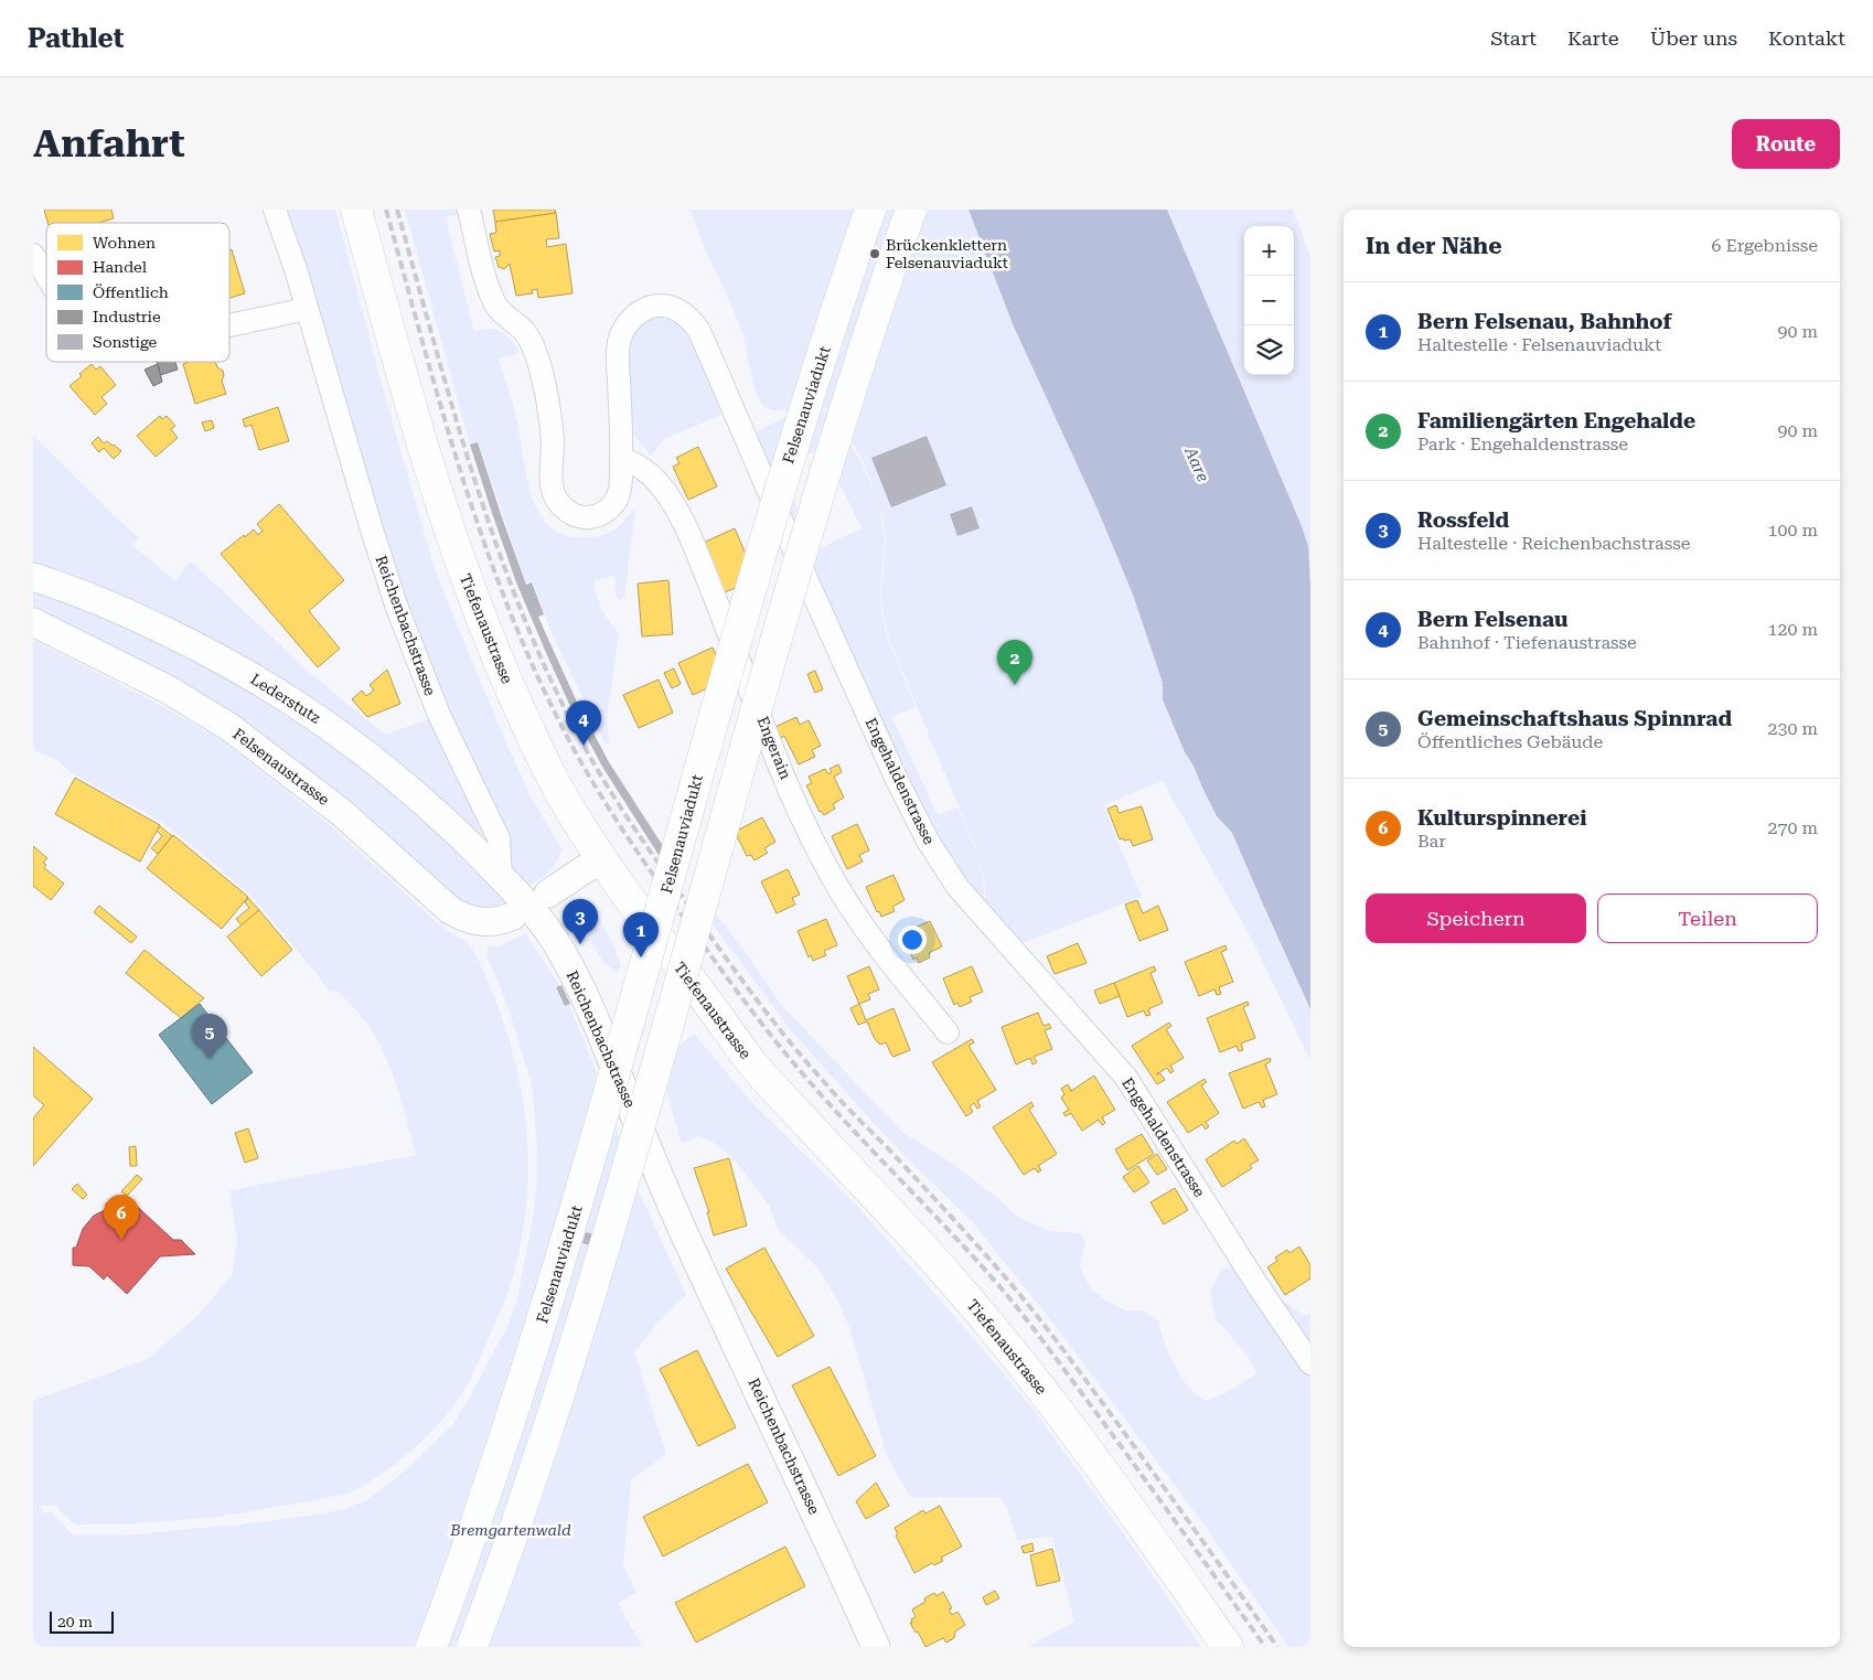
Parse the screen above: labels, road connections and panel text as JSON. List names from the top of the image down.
{
  "streets": {
    "main road": ["Felsenauviadukt", "Tiefenaustrasse"],
    "street": [
      "Reichenbachstrasse",
      "Lederstutz",
      "Engerain",
      "Felsenaustrasse",
      "Engehaldenstrasse"
    ]
  },
  "crossings": [
    ["Reichenbachstrasse", "Lederstutz"],
    ["Engerain", "Engehaldenstrasse"]
  ],
  "water": ["Aare"],
  "parks": ["Bremgartenwald"],
  "places": ["Brückenklettern Felsenauviadukt"],
  "legend": [
    "Wohnen",
    "Handel",
    "Öffentlich",
    "Industrie",
    "Sonstige"
  ],
  "scale_bar": "20 m",
  "page": {
    "header": "Pathlet",
    "nav": [
      "Start",
      "Karte",
      "Über uns",
      "Kontakt"
    ],
    "buttons": [
      "Route",
      ["Speichern", "Teilen"]
    ],
    "title": "Anfahrt",
    "heading": ["In der Nähe", "6 Ergebnisse"],
    "map_buttons": ["+", "−"],
    "list": [
      {
        "mark": "1",
        "name": "Bern Felsenau, Bahnhof",
        "note": "Haltestelle · Felsenauviadukt",
        "value": "90 m"
      },
      {
        "mark": "2",
        "name": "Familiengärten Engehalde",
        "note": "Park · Engehaldenstrasse",
        "value": "90 m"
      },
      {
        "mark": "3",
        "name": "Rossfeld",
        "note": "Haltestelle · Reichenbachstrasse",
        "value": "100 m"
      },
      {
        "mark": "4",
        "name": "Bern Felsenau",
        "note": "Bahnhof · Tiefenaustrasse",
        "value": "120 m"
      },
      {
        "mark": "5",
        "name": "Gemeinschaftshaus Spinnrad",
        "note": "Öffentliches Gebäude",
        "value": "230 m"
      },
      {
        "mark": "6",
        "name": "Kulturspinnerei",
        "note": "Bar",
        "value": "270 m"
      }
    ],
    "pins": [
      "2",
      "4",
      "3",
      "1",
      "5",
      "6"
    ],
    "scale": "20 m"
  }
}
